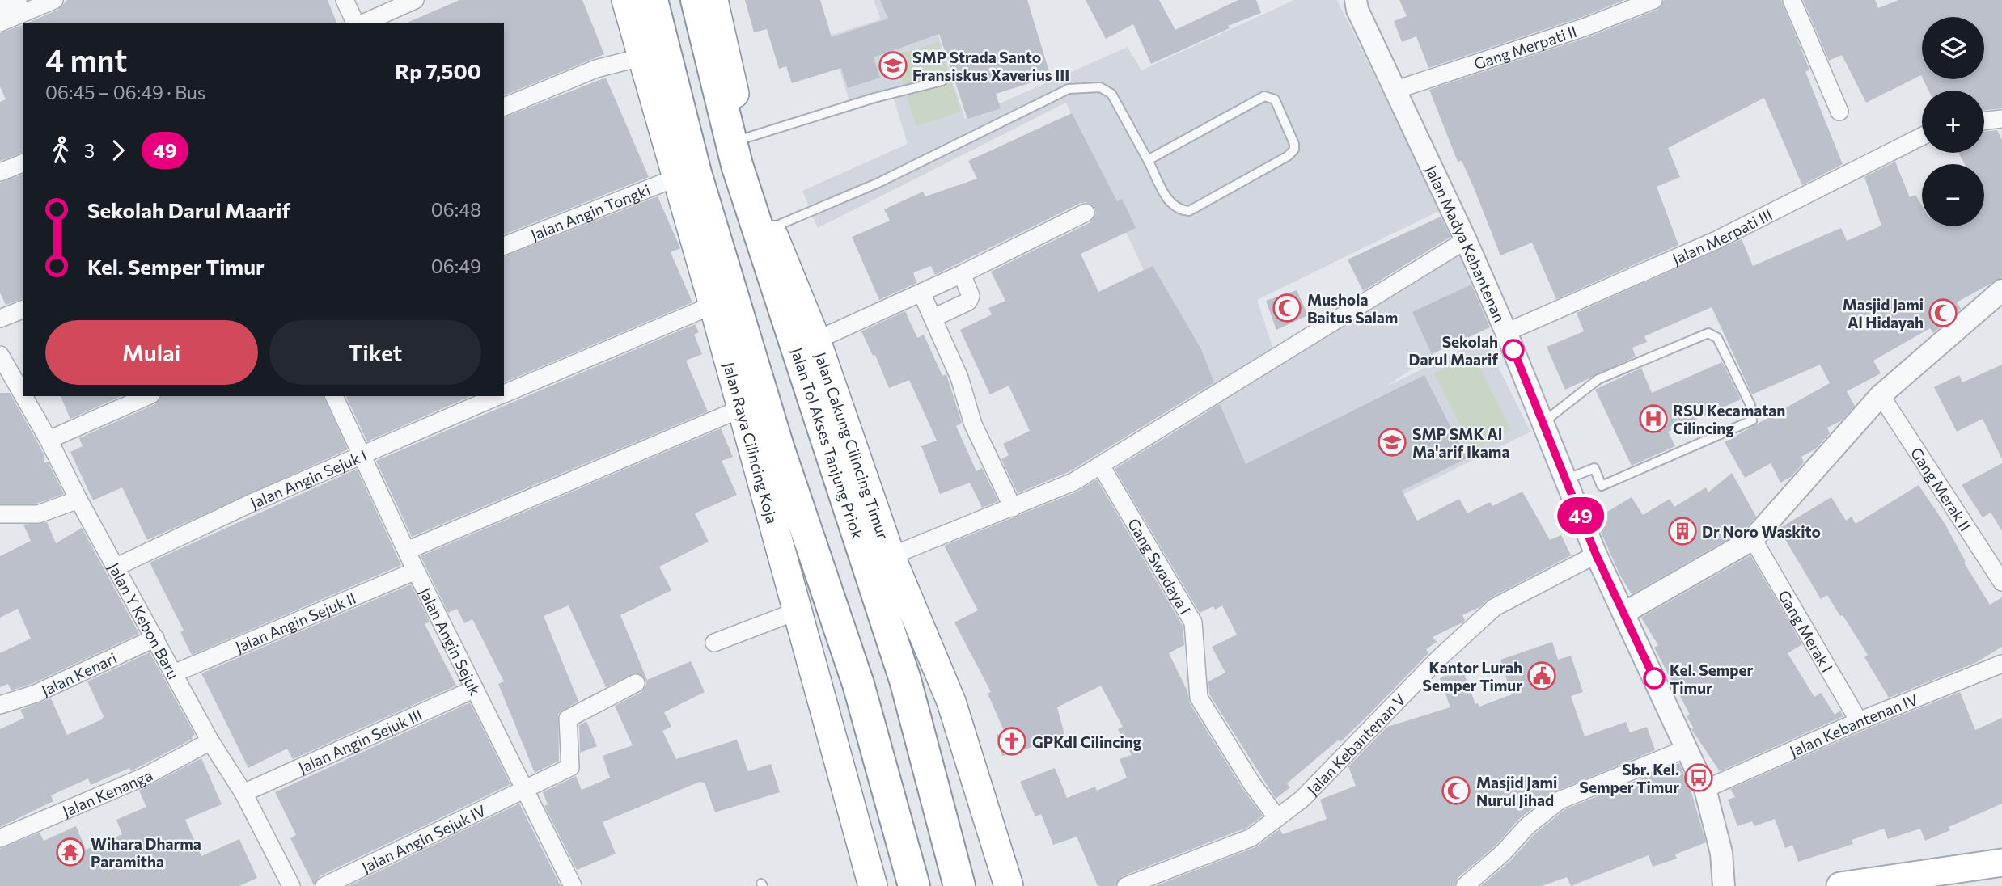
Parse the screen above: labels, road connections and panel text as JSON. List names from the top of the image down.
{
  "streets": {
    "highway": ["Jalan Raya Cilincing Koja", "Jalan Tol Akses Tanjung Priok", "Jalan Cakung Cilincing Timur"],
    "street": [
      "Gang Merpati II",
      "Jalan Angin Tongki",
      "Jalan Merpati III",
      "Jalan Madya Kebantenan",
      "Jalan Angin Sejuk I",
      "Gang Merak II",
      "Gang Swadaya I",
      "Jalan Y Kebon Baru",
      "Jalan Angin Sejuk II",
      "Gang Merak I",
      "Jalan Angin Sejuk",
      "Jalan Kenari",
      "Jalan Kebantenan IV",
      "Jalan Angin Sejuk III",
      "Jalan Kebantenan V",
      "Jalan Kenanga",
      "Jalan Angin Sejuk IV"
    ]
  },
  "crossings": [
    ["Gang Merpati II", "Jalan Madya Kebantenan"],
    ["Jalan Angin Tongki", "Jalan Raya Cilincing Koja"],
    ["Jalan Merpati III", "Jalan Madya Kebantenan"],
    ["Jalan Madya Kebantenan", "Jalan Kebantenan IV"],
    ["Jalan Madya Kebantenan", "Jalan Kebantenan V"],
    ["Jalan Raya Cilincing Koja", "Jalan Angin Sejuk I"],
    ["Jalan Angin Sejuk I", "Jalan Y Kebon Baru"],
    ["Jalan Angin Sejuk I", "Jalan Angin Sejuk"],
    ["Gang Swadaya I", "Jalan Kebantenan V"],
    ["Jalan Y Kebon Baru", "Jalan Angin Sejuk II"],
    ["Jalan Y Kebon Baru", "Jalan Kenari"],
    ["Jalan Y Kebon Baru", "Jalan Angin Sejuk III"],
    ["Jalan Y Kebon Baru", "Jalan Kenanga"],
    ["Jalan Angin Sejuk II", "Jalan Angin Sejuk"],
    ["Gang Merak I", "Jalan Kebantenan IV"],
    ["Jalan Angin Sejuk", "Jalan Angin Sejuk III"],
    ["Jalan Angin Sejuk", "Jalan Angin Sejuk IV"]
  ],
  "places": {
    "school or university": ["SMP Strada Santo Fransiskus Xaverius III", "SMP SMK Al Ma'arif Ikama"],
    "mosque": ["Mushola Baitus Salam", "Masjid Jami Al Hidayah", "Masjid Jami Nurul Jihad"],
    "other": ["Sekolah Darul Maarif", "Kel. Semper Timur"],
    "hospital": ["RSU Kecamatan Cilincing"],
    "building": ["Dr Noro Waskito"],
    "public building": ["Kantor Lurah Semper Timur"],
    "church": ["GPKdI Cilincing"],
    "bus stop": ["Sbr. Kel. Semper Timur"],
    "temple": ["Wihara Dharma Paramitha"]
  },
  "lines": ["bus line 49"],
  "page": {
    "on_map": "49",
    "map_buttons": ["+", "−"],
    "heading": ["4 mnt", "06:45 – 06:49 · Bus", "Rp 7,500"],
    "legs": ["3", "49"],
    "list": [
      {
        "name": "Sekolah Darul Maarif",
        "value": "06:48"
      },
      {
        "name": "Kel. Semper Timur",
        "value": "06:49"
      }
    ],
    "buttons": ["Mulai", "Tiket"]
  }
}
